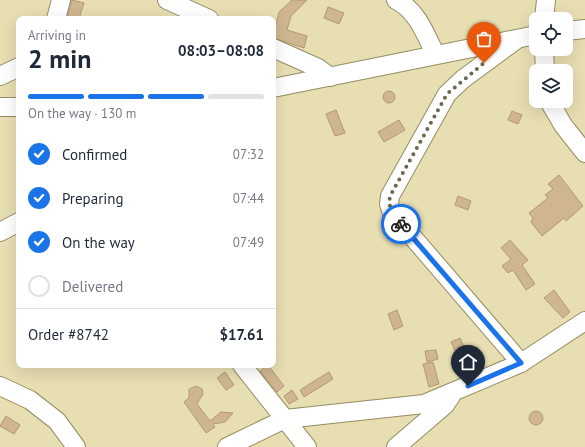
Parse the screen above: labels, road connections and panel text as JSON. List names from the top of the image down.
{
  "page": {
    "heading": ["2 min", "Arriving in", "08:03–08:08"],
    "panel": ["Order #8742", "$17.61"],
    "bar": "On the way · 130 m",
    "list": [
      ["Confirmed", "07:32"],
      ["Preparing", "07:44"],
      ["On the way", "07:49"],
      "Delivered"
    ]
  }
}
